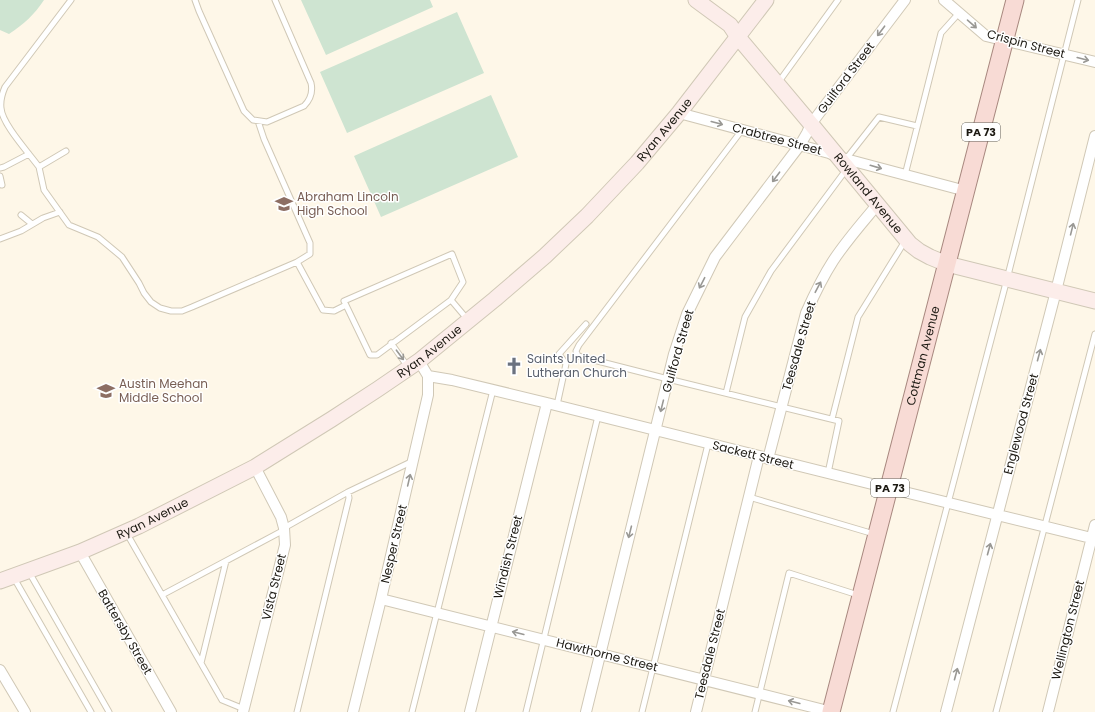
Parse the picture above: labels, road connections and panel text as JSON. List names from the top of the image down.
{
  "streets": {
    "main road": ["PA 73", "Cottman Avenue"],
    "street": [
      "Crispin Street",
      "Guilford Street",
      "Ryan Avenue",
      "Crabtree Street",
      "Rowland Avenue",
      "Teesdale Street",
      "Englewood Street",
      "Sackett Street",
      "Nesper Street",
      "Windish Street",
      "Vista Street",
      "Wellington Street",
      "Battersby Street",
      "Hawthorne Street"
    ]
  },
  "crossings": [
    ["Crispin Street", "Cottman Avenue"],
    ["Guilford Street", "Crabtree Street"],
    ["Guilford Street", "Rowland Avenue"],
    ["Guilford Street", "Sackett Street"],
    ["Guilford Street", "Hawthorne Street"],
    ["Ryan Avenue", "Crabtree Street"],
    ["Ryan Avenue", "Rowland Avenue"],
    ["Ryan Avenue", "Vista Street"],
    ["Ryan Avenue", "Battersby Street"],
    ["Crabtree Street", "Rowland Avenue"],
    ["Crabtree Street", "Cottman Avenue"],
    ["Rowland Avenue", "Teesdale Street"],
    ["Rowland Avenue", "Cottman Avenue"],
    ["Rowland Avenue", "Englewood Street"],
    ["Teesdale Street", "Sackett Street"],
    ["Teesdale Street", "Hawthorne Street"],
    ["Cottman Avenue", "Sackett Street"],
    ["Cottman Avenue", "Hawthorne Street"],
    ["Englewood Street", "Sackett Street"],
    ["Sackett Street", "Nesper Street"],
    ["Sackett Street", "Windish Street"],
    ["Sackett Street", "Wellington Street"],
    ["Nesper Street", "Hawthorne Street"],
    ["Windish Street", "Hawthorne Street"]
  ],
  "one_way": [
    "Crispin Street",
    "Guilford Street",
    "Crabtree Street",
    "Teesdale Street",
    "Englewood Street",
    "Nesper Street"
  ],
  "places": {
    "school or university": ["Abraham Lincoln High School", "Austin Meehan Middle School"],
    "church": ["Saints United Lutheran Church"]
  }
}
